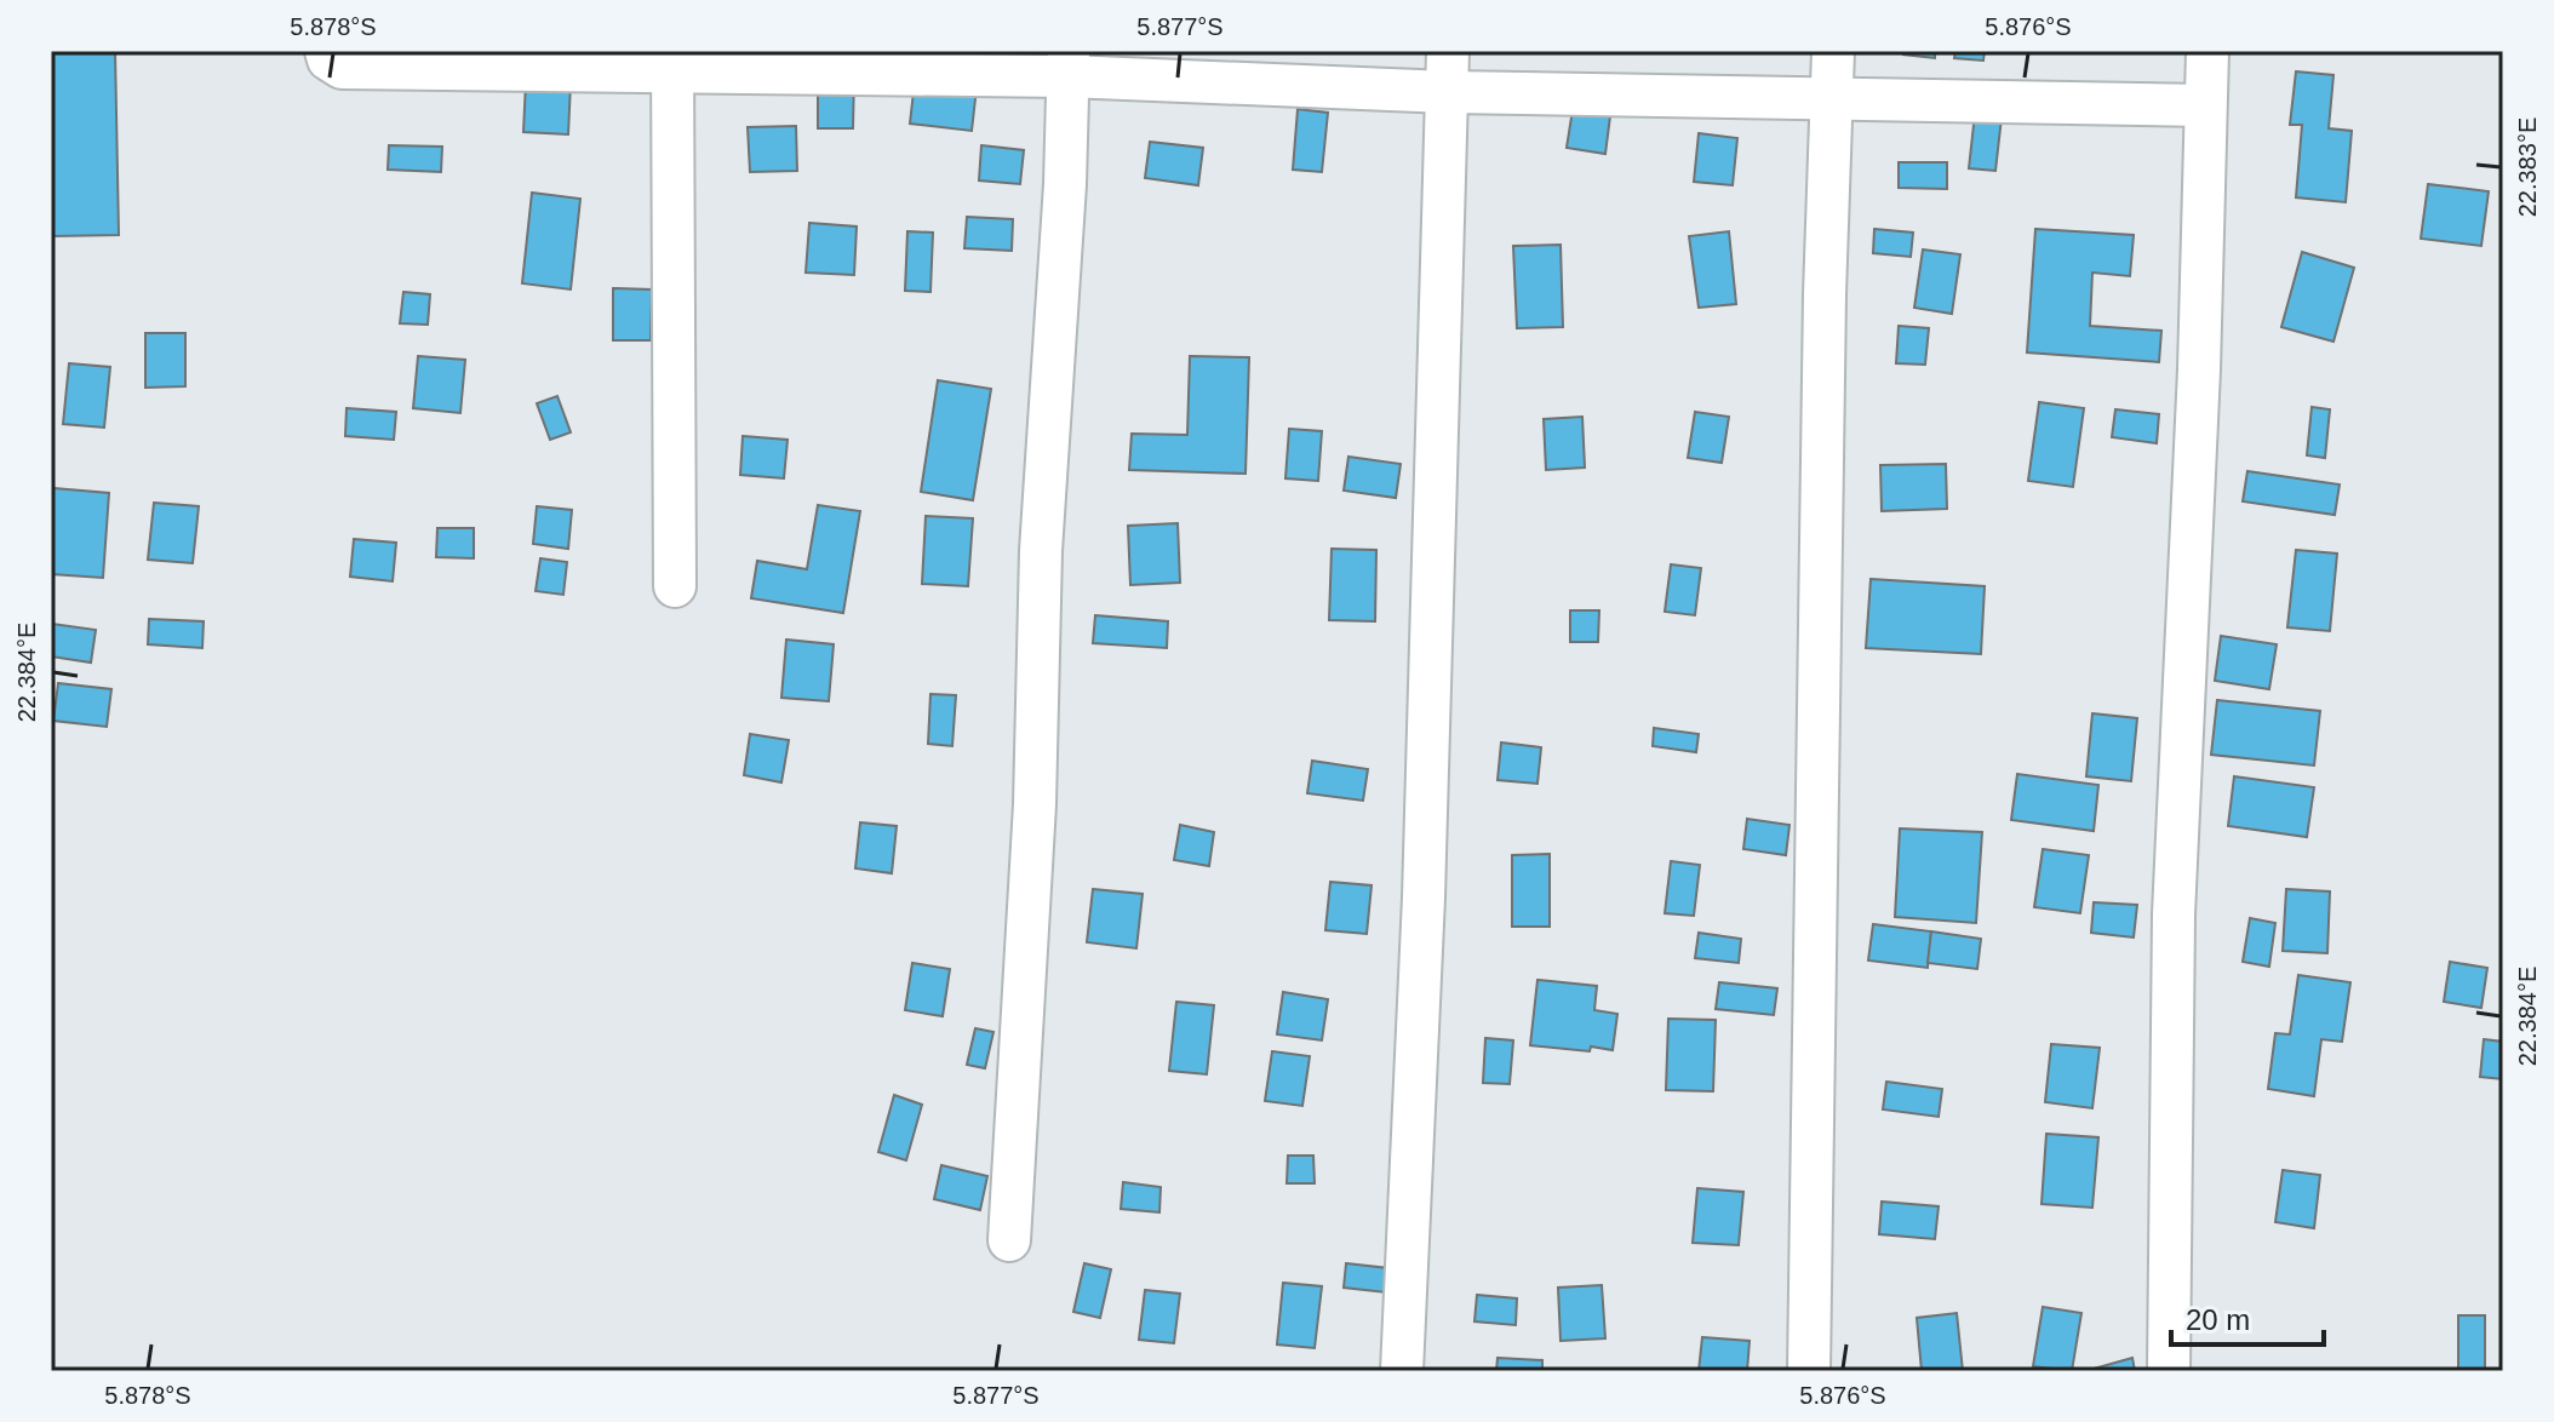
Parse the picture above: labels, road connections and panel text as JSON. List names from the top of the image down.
{
  "scale_bar": "20 m",
  "coordinates": [
    "5.878°S",
    "5.877°S",
    "5.876°S",
    "22.383°E",
    "22.384°E"
  ]
}
